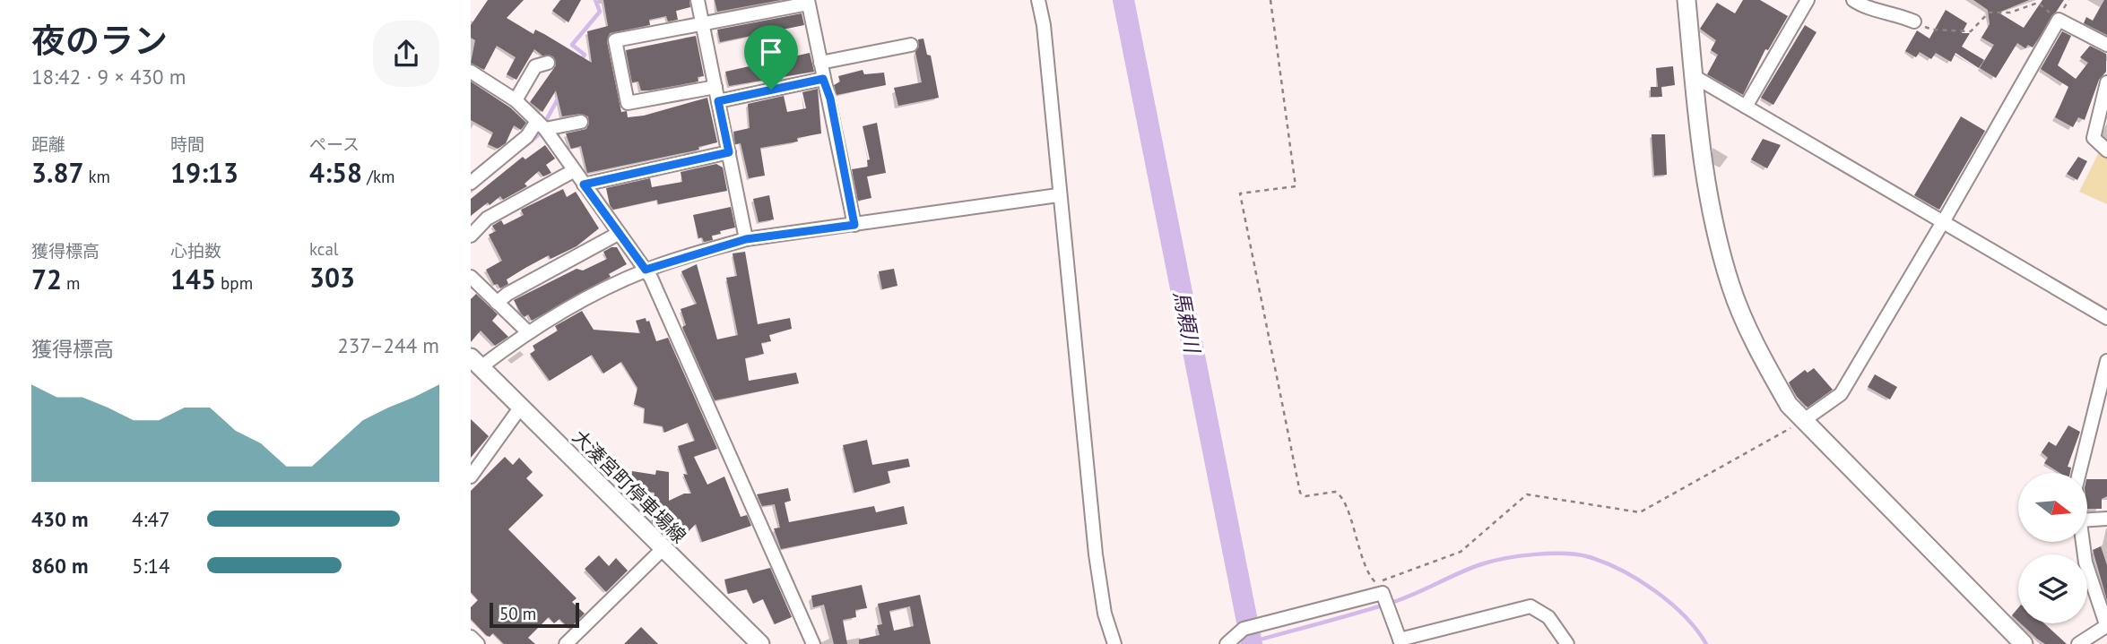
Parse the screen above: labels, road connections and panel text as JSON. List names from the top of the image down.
{
  "streets": {
    "street": ["大湊宮町停車場線"]
  },
  "water": ["馬頼川"],
  "scale_bar": "50 m",
  "north": "right",
  "page": {
    "heading": ["夜のラン", "18:42 · 9 × 430 m"],
    "stats": [
      ["距離", "3.87 km"],
      ["時間", "19:13"],
      ["ペース", "4:58 /km"],
      ["獲得標高", "72 m"],
      ["心拍数", "145 bpm"],
      ["kcal", "303"]
    ],
    "chart": ["獲得標高", "237–244 m"],
    "list": [
      {
        "name": "430 m",
        "note": "4:47"
      },
      {
        "name": "860 m",
        "note": "5:14"
      }
    ],
    "scale": "50 m"
  }
}
